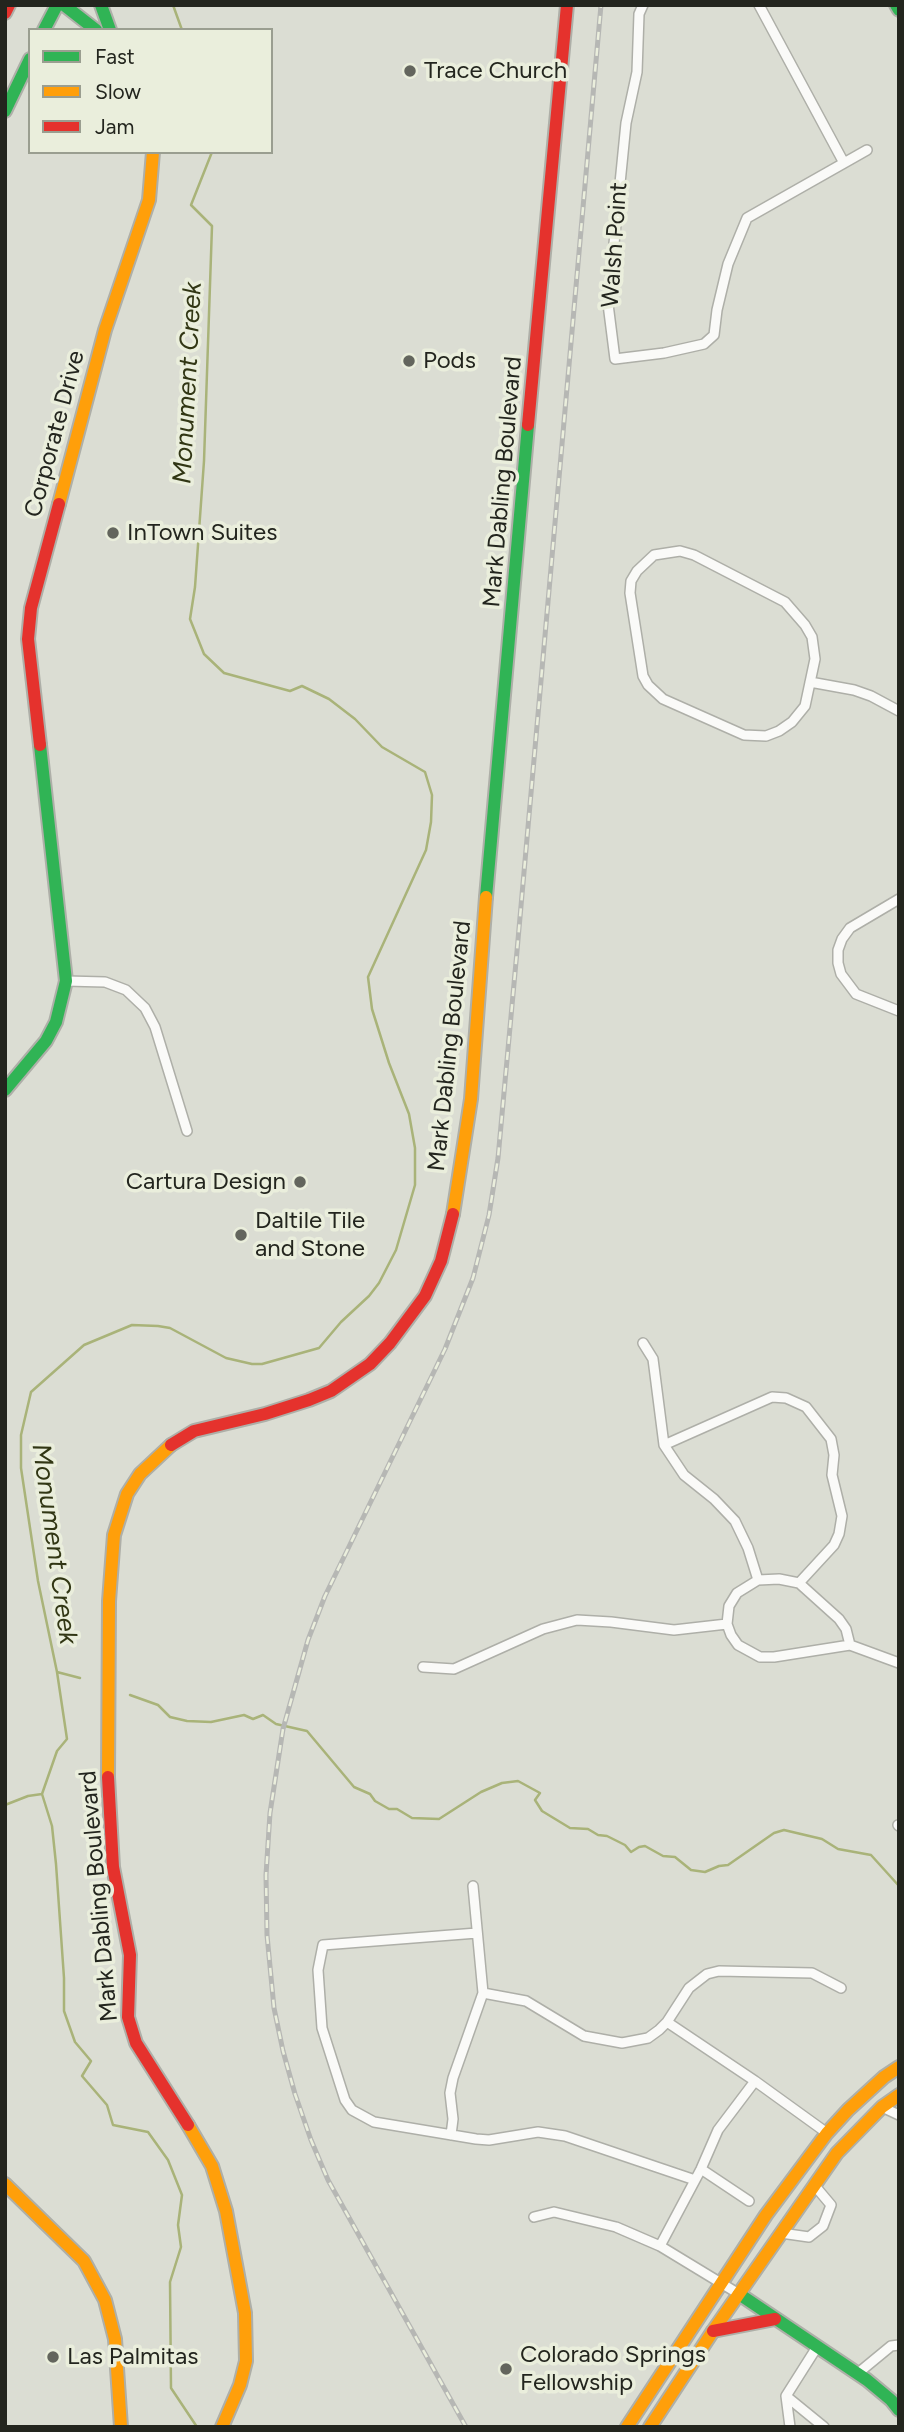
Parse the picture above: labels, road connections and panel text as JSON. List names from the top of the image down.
{
  "streets": {
    "main road": ["Corporate Drive", "Mark Dabling Boulevard"],
    "street": ["Walsh Point"]
  },
  "water": ["Monument Creek"],
  "places": [
    "Trace Church",
    "Pods",
    "InTown Suites",
    "Cartura Design",
    "Daltile Tile and Stone",
    "Las Palmitas",
    "Colorado Springs Fellowship"
  ],
  "legend": ["Fast", "Slow", "Jam"]
}
